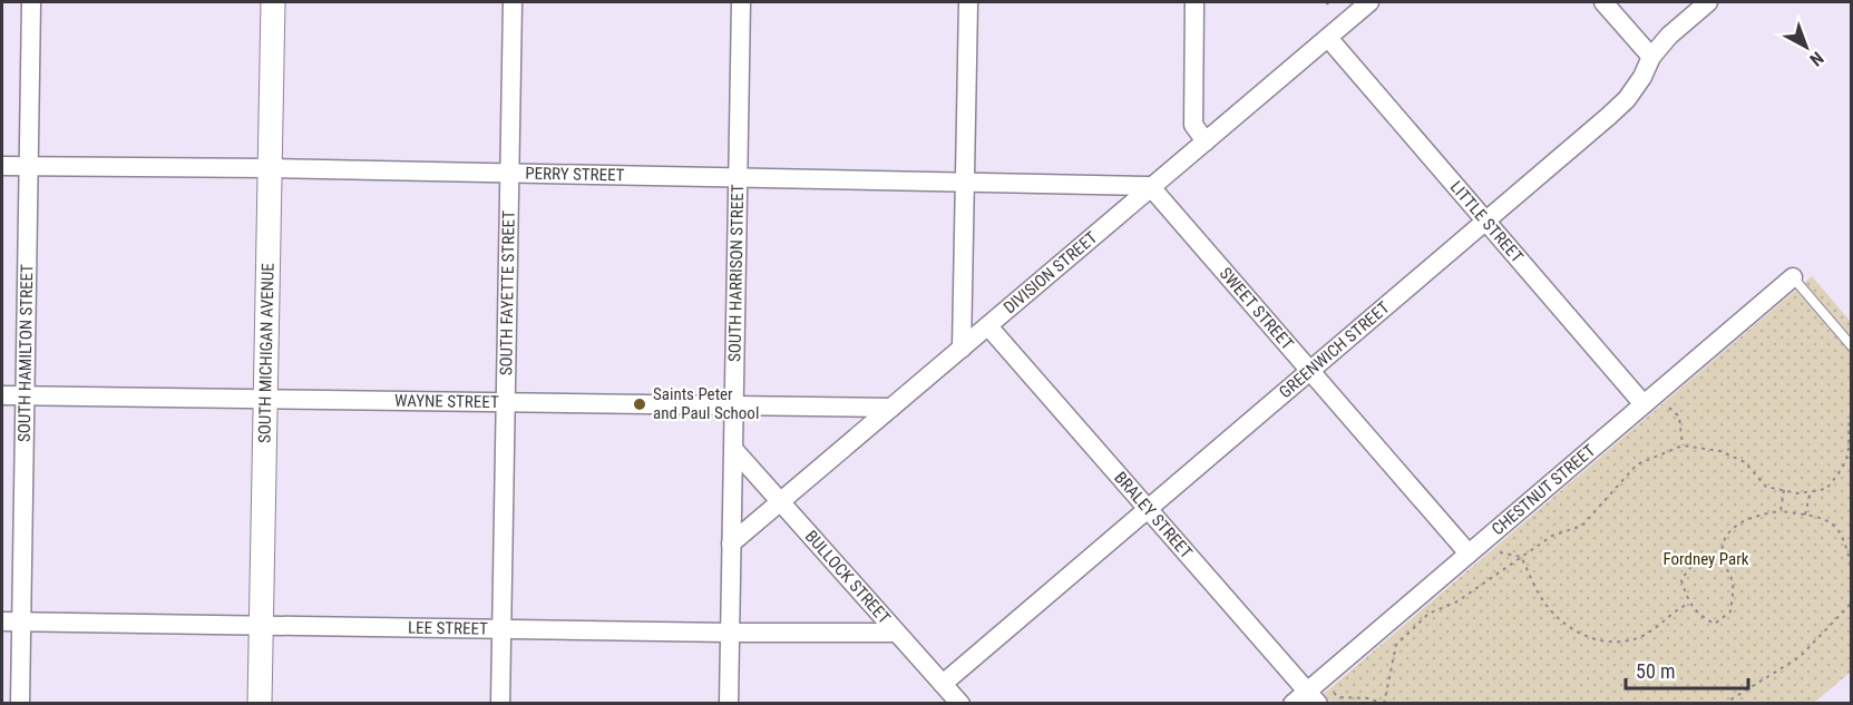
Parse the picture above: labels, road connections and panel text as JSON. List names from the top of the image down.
{
  "streets": {
    "street": [
      "PERRY STREET",
      "LITTLE STREET",
      "SOUTH HARRISON STREET",
      "DIVISION STREET",
      "SOUTH FAYETTE STREET",
      "SWEET STREET",
      "GREENWICH STREET",
      "SOUTH HAMILTON STREET",
      "SOUTH MICHIGAN AVENUE",
      "WAYNE STREET",
      "CHESTNUT STREET",
      "BRALEY STREET",
      "BULLOCK STREET",
      "LEE STREET"
    ]
  },
  "crossings": [
    ["PERRY STREET", "SOUTH HARRISON STREET"],
    ["PERRY STREET", "DIVISION STREET"],
    ["PERRY STREET", "SOUTH FAYETTE STREET"],
    ["PERRY STREET", "SWEET STREET"],
    ["PERRY STREET", "SOUTH HAMILTON STREET"],
    ["PERRY STREET", "SOUTH MICHIGAN AVENUE"],
    ["LITTLE STREET", "DIVISION STREET"],
    ["LITTLE STREET", "GREENWICH STREET"],
    ["LITTLE STREET", "CHESTNUT STREET"],
    ["SOUTH HARRISON STREET", "DIVISION STREET"],
    ["SOUTH HARRISON STREET", "WAYNE STREET"],
    ["SOUTH HARRISON STREET", "BULLOCK STREET"],
    ["SOUTH HARRISON STREET", "LEE STREET"],
    ["DIVISION STREET", "SWEET STREET"],
    ["DIVISION STREET", "WAYNE STREET"],
    ["DIVISION STREET", "BRALEY STREET"],
    ["DIVISION STREET", "BULLOCK STREET"],
    ["SOUTH FAYETTE STREET", "WAYNE STREET"],
    ["SOUTH FAYETTE STREET", "LEE STREET"],
    ["SWEET STREET", "GREENWICH STREET"],
    ["SWEET STREET", "CHESTNUT STREET"],
    ["GREENWICH STREET", "BRALEY STREET"],
    ["GREENWICH STREET", "BULLOCK STREET"],
    ["SOUTH HAMILTON STREET", "WAYNE STREET"],
    ["SOUTH HAMILTON STREET", "LEE STREET"],
    ["SOUTH MICHIGAN AVENUE", "WAYNE STREET"],
    ["SOUTH MICHIGAN AVENUE", "LEE STREET"],
    ["CHESTNUT STREET", "BRALEY STREET"],
    ["BULLOCK STREET", "LEE STREET"]
  ],
  "parks": ["Fordney Park"],
  "places": ["Saints Peter and Paul School"],
  "scale_bar": "50 m",
  "north": "bottom right"
}
